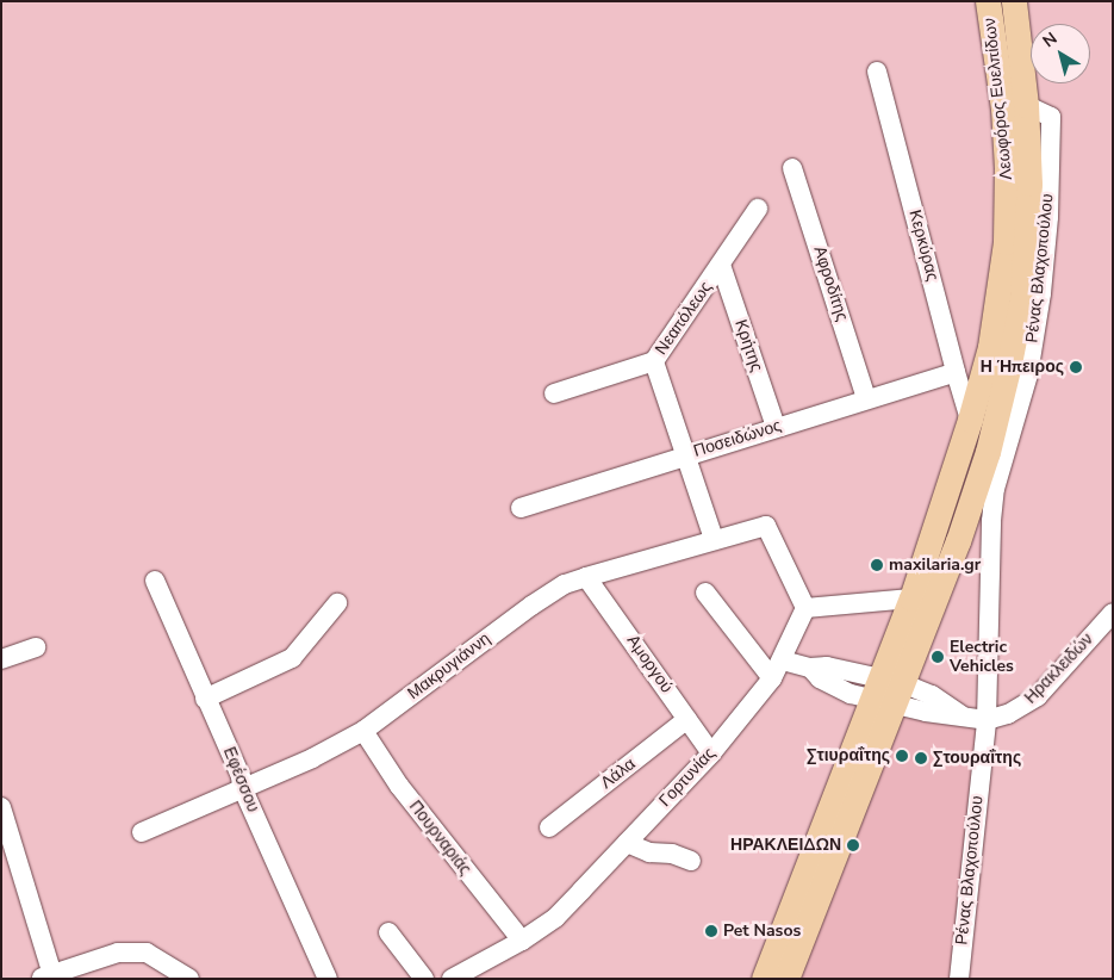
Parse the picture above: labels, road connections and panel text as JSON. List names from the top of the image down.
{
  "streets": {
    "main road": ["Λεωφόρος Ευελπίδων"],
    "street": [
      "Κερκύρας",
      "Ρένας Βλαχοπούλου",
      "Αφροδίτης",
      "Νεαπόλεως",
      "Κρήτης",
      "Ποσειδώνος",
      "Αμοργού",
      "Μακρυγιάννη",
      "Ηρακλειδών",
      "Λάλα",
      "Γορτυνίας",
      "Εφέσσου",
      "Πουρναριάς"
    ]
  },
  "crossings": [
    ["Λεωφόρος Ευελπίδων", "Κερκύρας"],
    ["Λεωφόρος Ευελπίδων", "Ρένας Βλαχοπούλου"],
    ["Λεωφόρος Ευελπίδων", "Ηρακλειδών"],
    ["Κερκύρας", "Ποσειδώνος"],
    ["Ρένας Βλαχοπούλου", "Ηρακλειδών"],
    ["Αφροδίτης", "Ποσειδώνος"],
    ["Νεαπόλεως", "Κρήτης"],
    ["Νεαπόλεως", "Ποσειδώνος"],
    ["Νεαπόλεως", "Μακρυγιάννη"],
    ["Κρήτης", "Ποσειδώνος"],
    ["Αμοργού", "Μακρυγιάννη"],
    ["Αμοργού", "Λάλα"],
    ["Αμοργού", "Γορτυνίας"],
    ["Μακρυγιάννη", "Γορτυνίας"],
    ["Μακρυγιάννη", "Εφέσσου"],
    ["Μακρυγιάννη", "Πουρναριάς"],
    ["Ηρακλειδών", "Γορτυνίας"],
    ["Γορτυνίας", "Πουρναριάς"]
  ],
  "places": [
    "Η Ήπειρος",
    "maxilaria.gr",
    "Electric Vehicles",
    "Στιυραΐτης",
    "Στουραΐτης",
    "ΗΡΑΚΛΕΙΔΩΝ",
    "Pet Nasos"
  ],
  "north": "top left"
}
